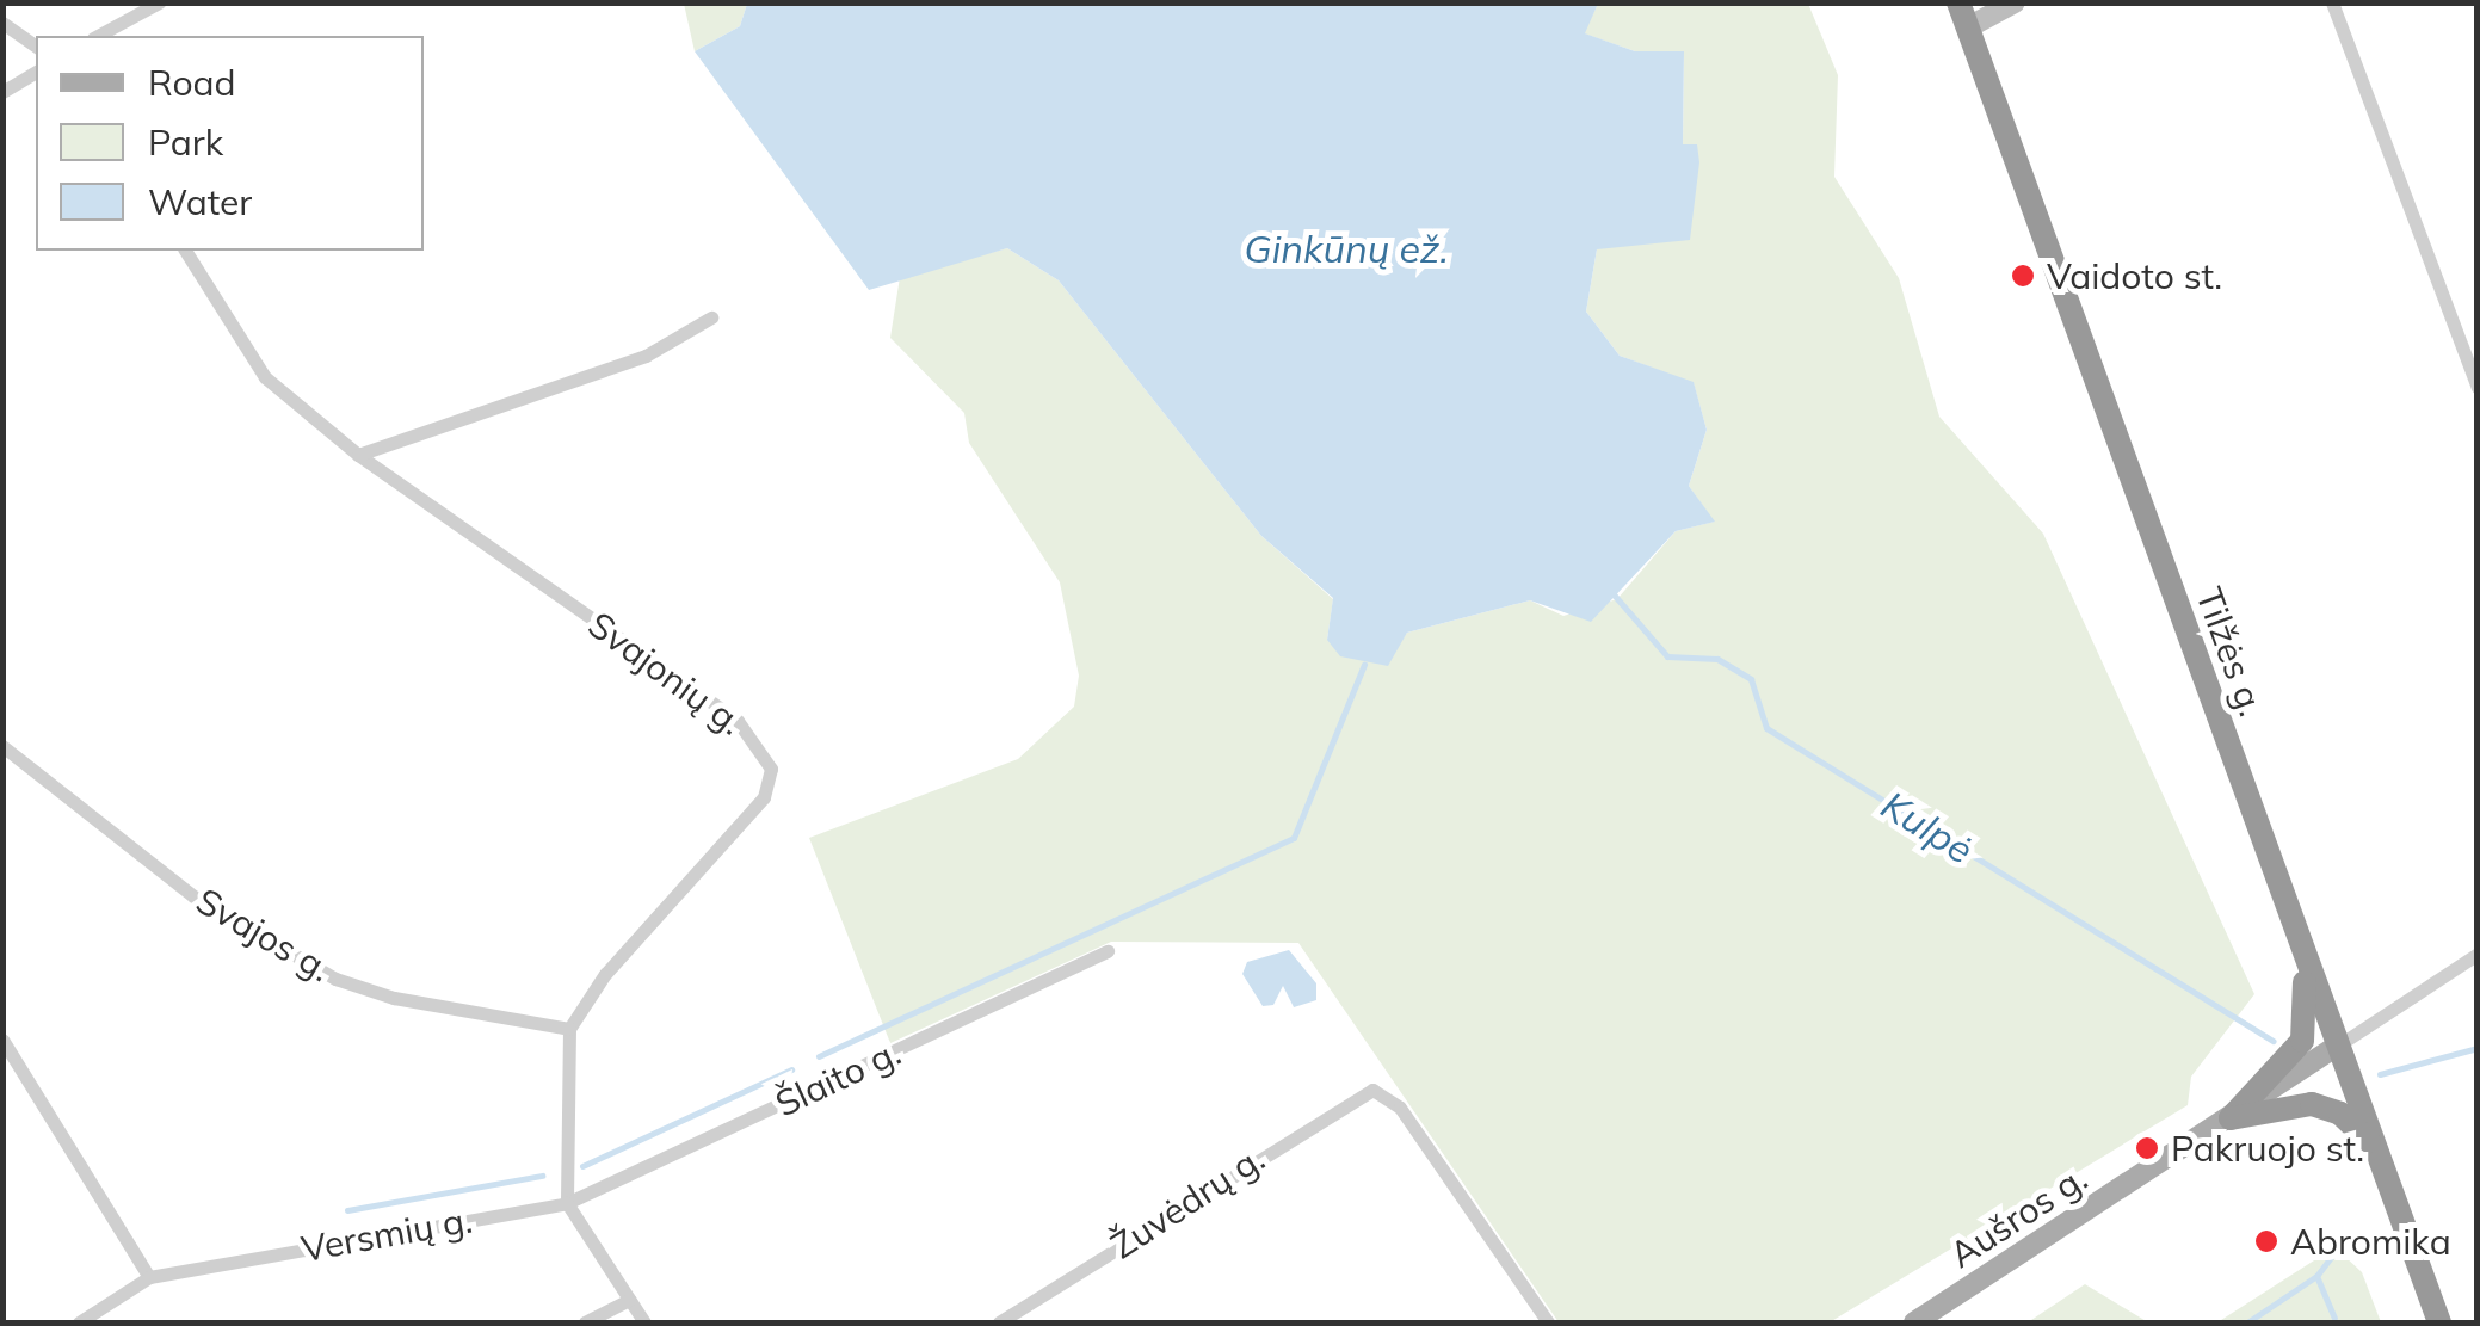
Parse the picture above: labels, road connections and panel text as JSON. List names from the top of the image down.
{
  "streets": {
    "highway": ["Tilžės g."],
    "main road": ["Aušros g."],
    "street": [
      "Svajonių g.",
      "Svajos g.",
      "Šlaito g.",
      "Žuvėdrų g.",
      "Versmių g."
    ]
  },
  "crossings": [
    ["Tilžės g.", "Aušros g."],
    ["Svajonių g.", "Svajos g."],
    ["Šlaito g.", "Versmių g."]
  ],
  "water": ["Ginkūnų ež.", "Kulpė"],
  "places": ["Vaidoto st.", "Pakruojo st.", "Abromika"],
  "legend": ["Road", "Park", "Water"]
}
